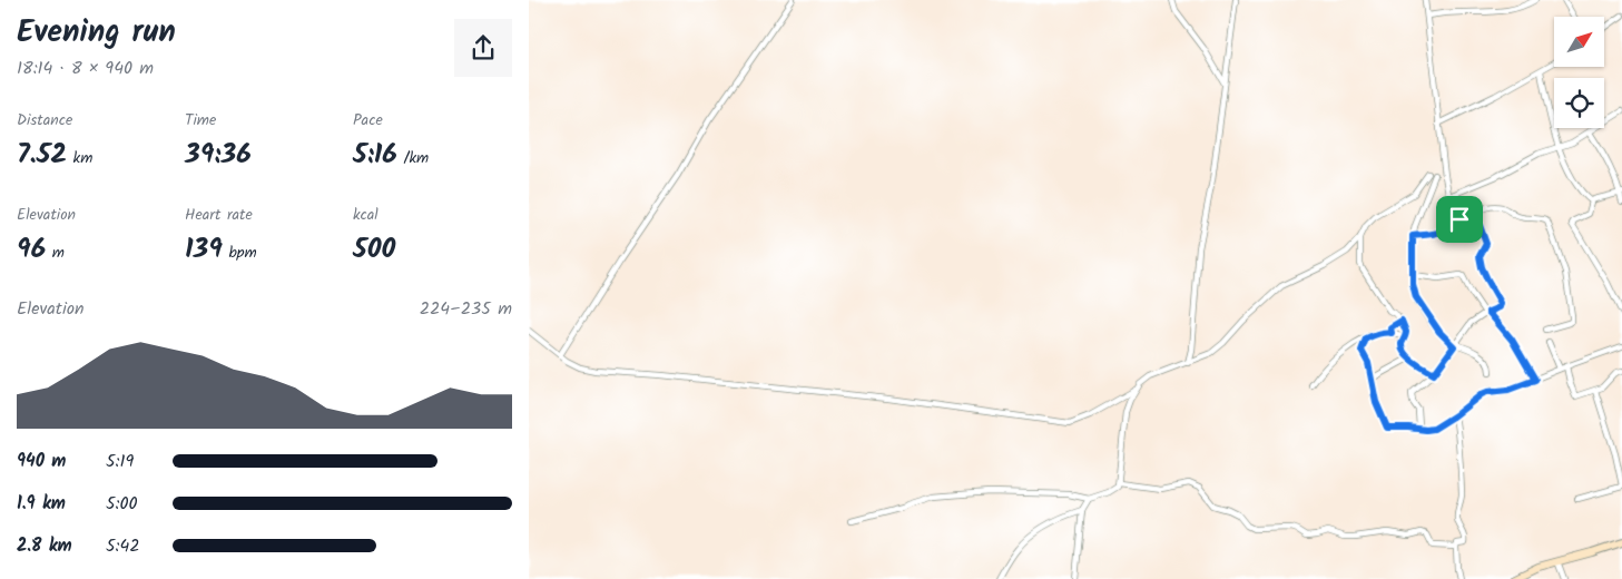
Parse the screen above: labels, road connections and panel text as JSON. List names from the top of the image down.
{
  "north": "top right",
  "page": {
    "heading": ["Evening run", "18:14 · 8 × 940 m"],
    "stats": [
      ["Distance", "7.52 km"],
      ["Time", "39:36"],
      ["Pace", "5:16 /km"],
      ["Elevation", "96 m"],
      ["Heart rate", "139 bpm"],
      ["kcal", "500"]
    ],
    "chart": ["Elevation", "224–235 m"],
    "list": [
      {
        "name": "940 m",
        "note": "5:19"
      },
      {
        "name": "1.9 km",
        "note": "5:00"
      },
      {
        "name": "2.8 km",
        "note": "5:42"
      }
    ]
  }
}
